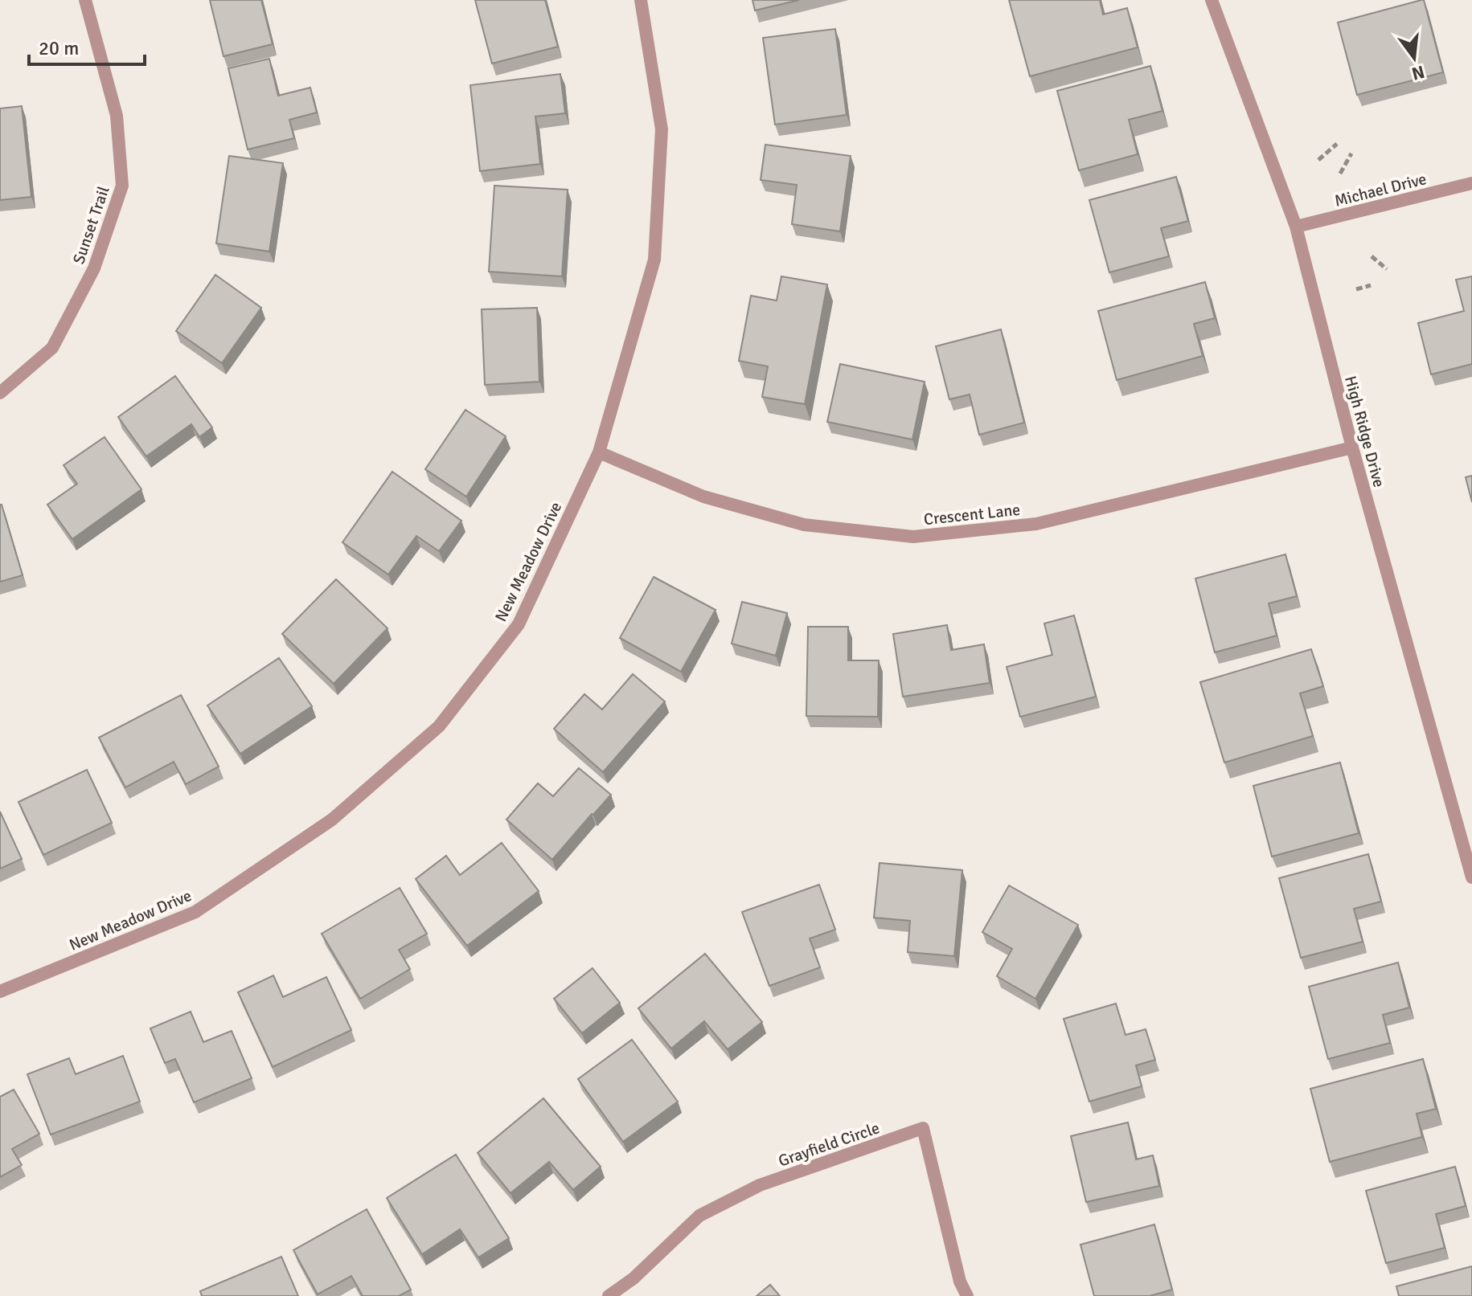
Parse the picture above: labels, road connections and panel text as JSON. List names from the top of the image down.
{
  "streets": {
    "street": [
      "Michael Drive",
      "Sunset Trail",
      "High Ridge Drive",
      "Crescent Lane",
      "New Meadow Drive",
      "Grayfield Circle"
    ]
  },
  "crossings": [
    ["Michael Drive", "High Ridge Drive"],
    ["High Ridge Drive", "Crescent Lane"],
    ["Crescent Lane", "New Meadow Drive"]
  ],
  "scale_bar": "20 m",
  "north": "bottom"
}
